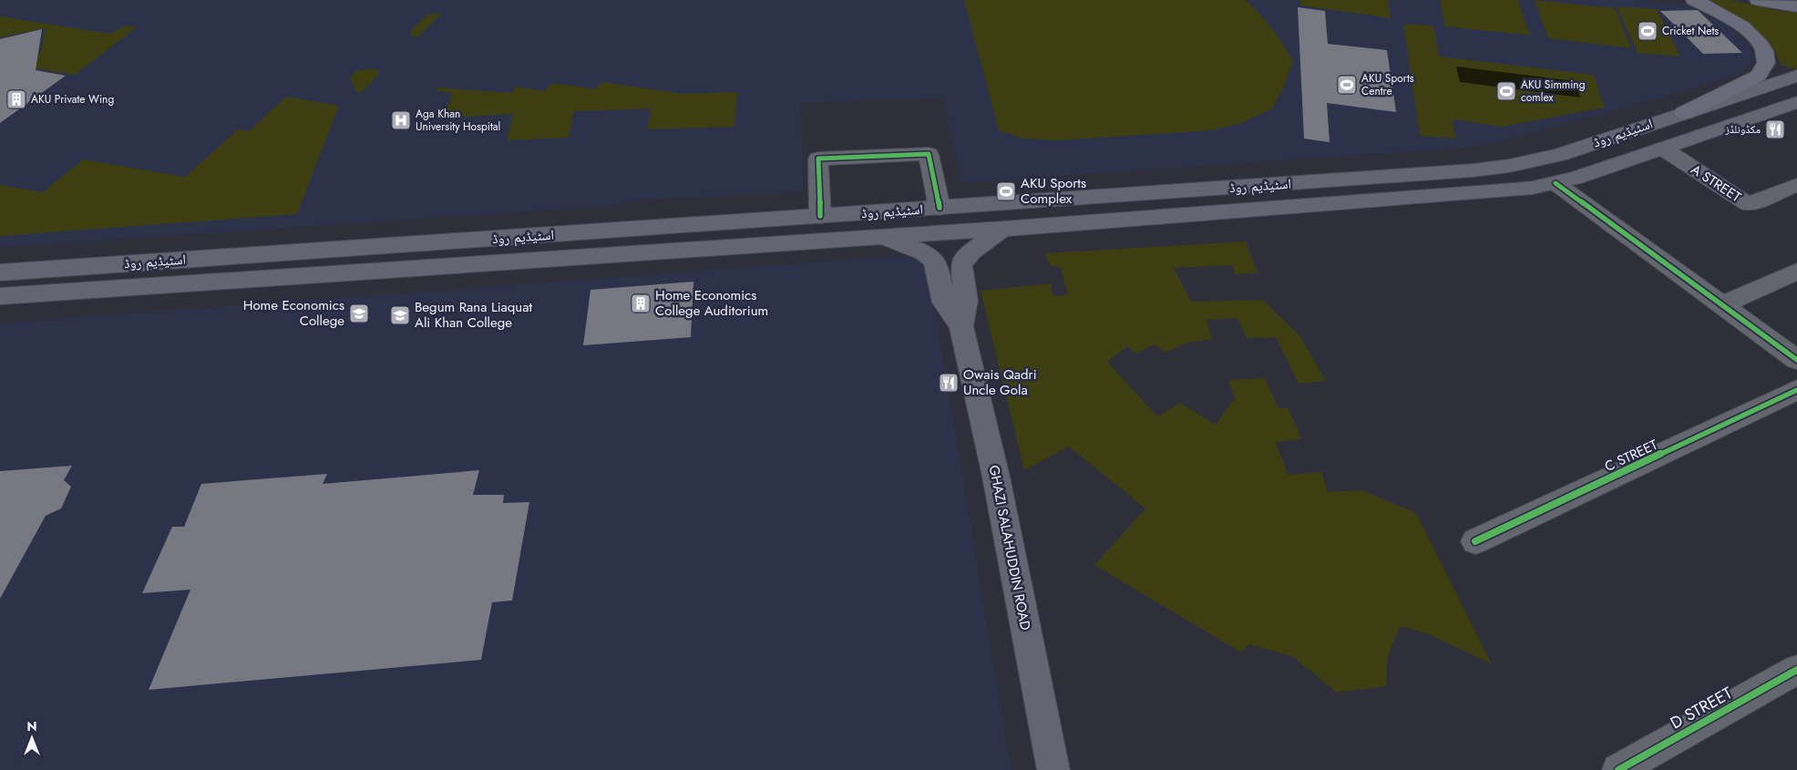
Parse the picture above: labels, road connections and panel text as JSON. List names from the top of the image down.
{
  "streets": {
    "main road": ["اسٹیڈیم روڈ", "GHAZI SALAHUDDIN ROAD"],
    "street": ["A STREET", "C STREET", "D STREET"]
  },
  "crossings": [
    ["اسٹیڈیم روڈ", "A STREET"],
    ["اسٹیڈیم روڈ", "GHAZI SALAHUDDIN ROAD"]
  ],
  "places": {
    "sports": [
      "Cricket Nets",
      "AKU Sports Centre",
      "AKU Simming comlex",
      "AKU Sports Complex"
    ],
    "building": ["AKU Private Wing", "Home Economics College Auditorium"],
    "hospital": ["Aga Khan University Hospital"],
    "restaurant": ["مکڈونلڈز", "Owais Qadri Uncle Gola"],
    "school or university": ["Home Economics College", "Begum Rana Liaquat Ali Khan College"]
  },
  "north": "top"
}
